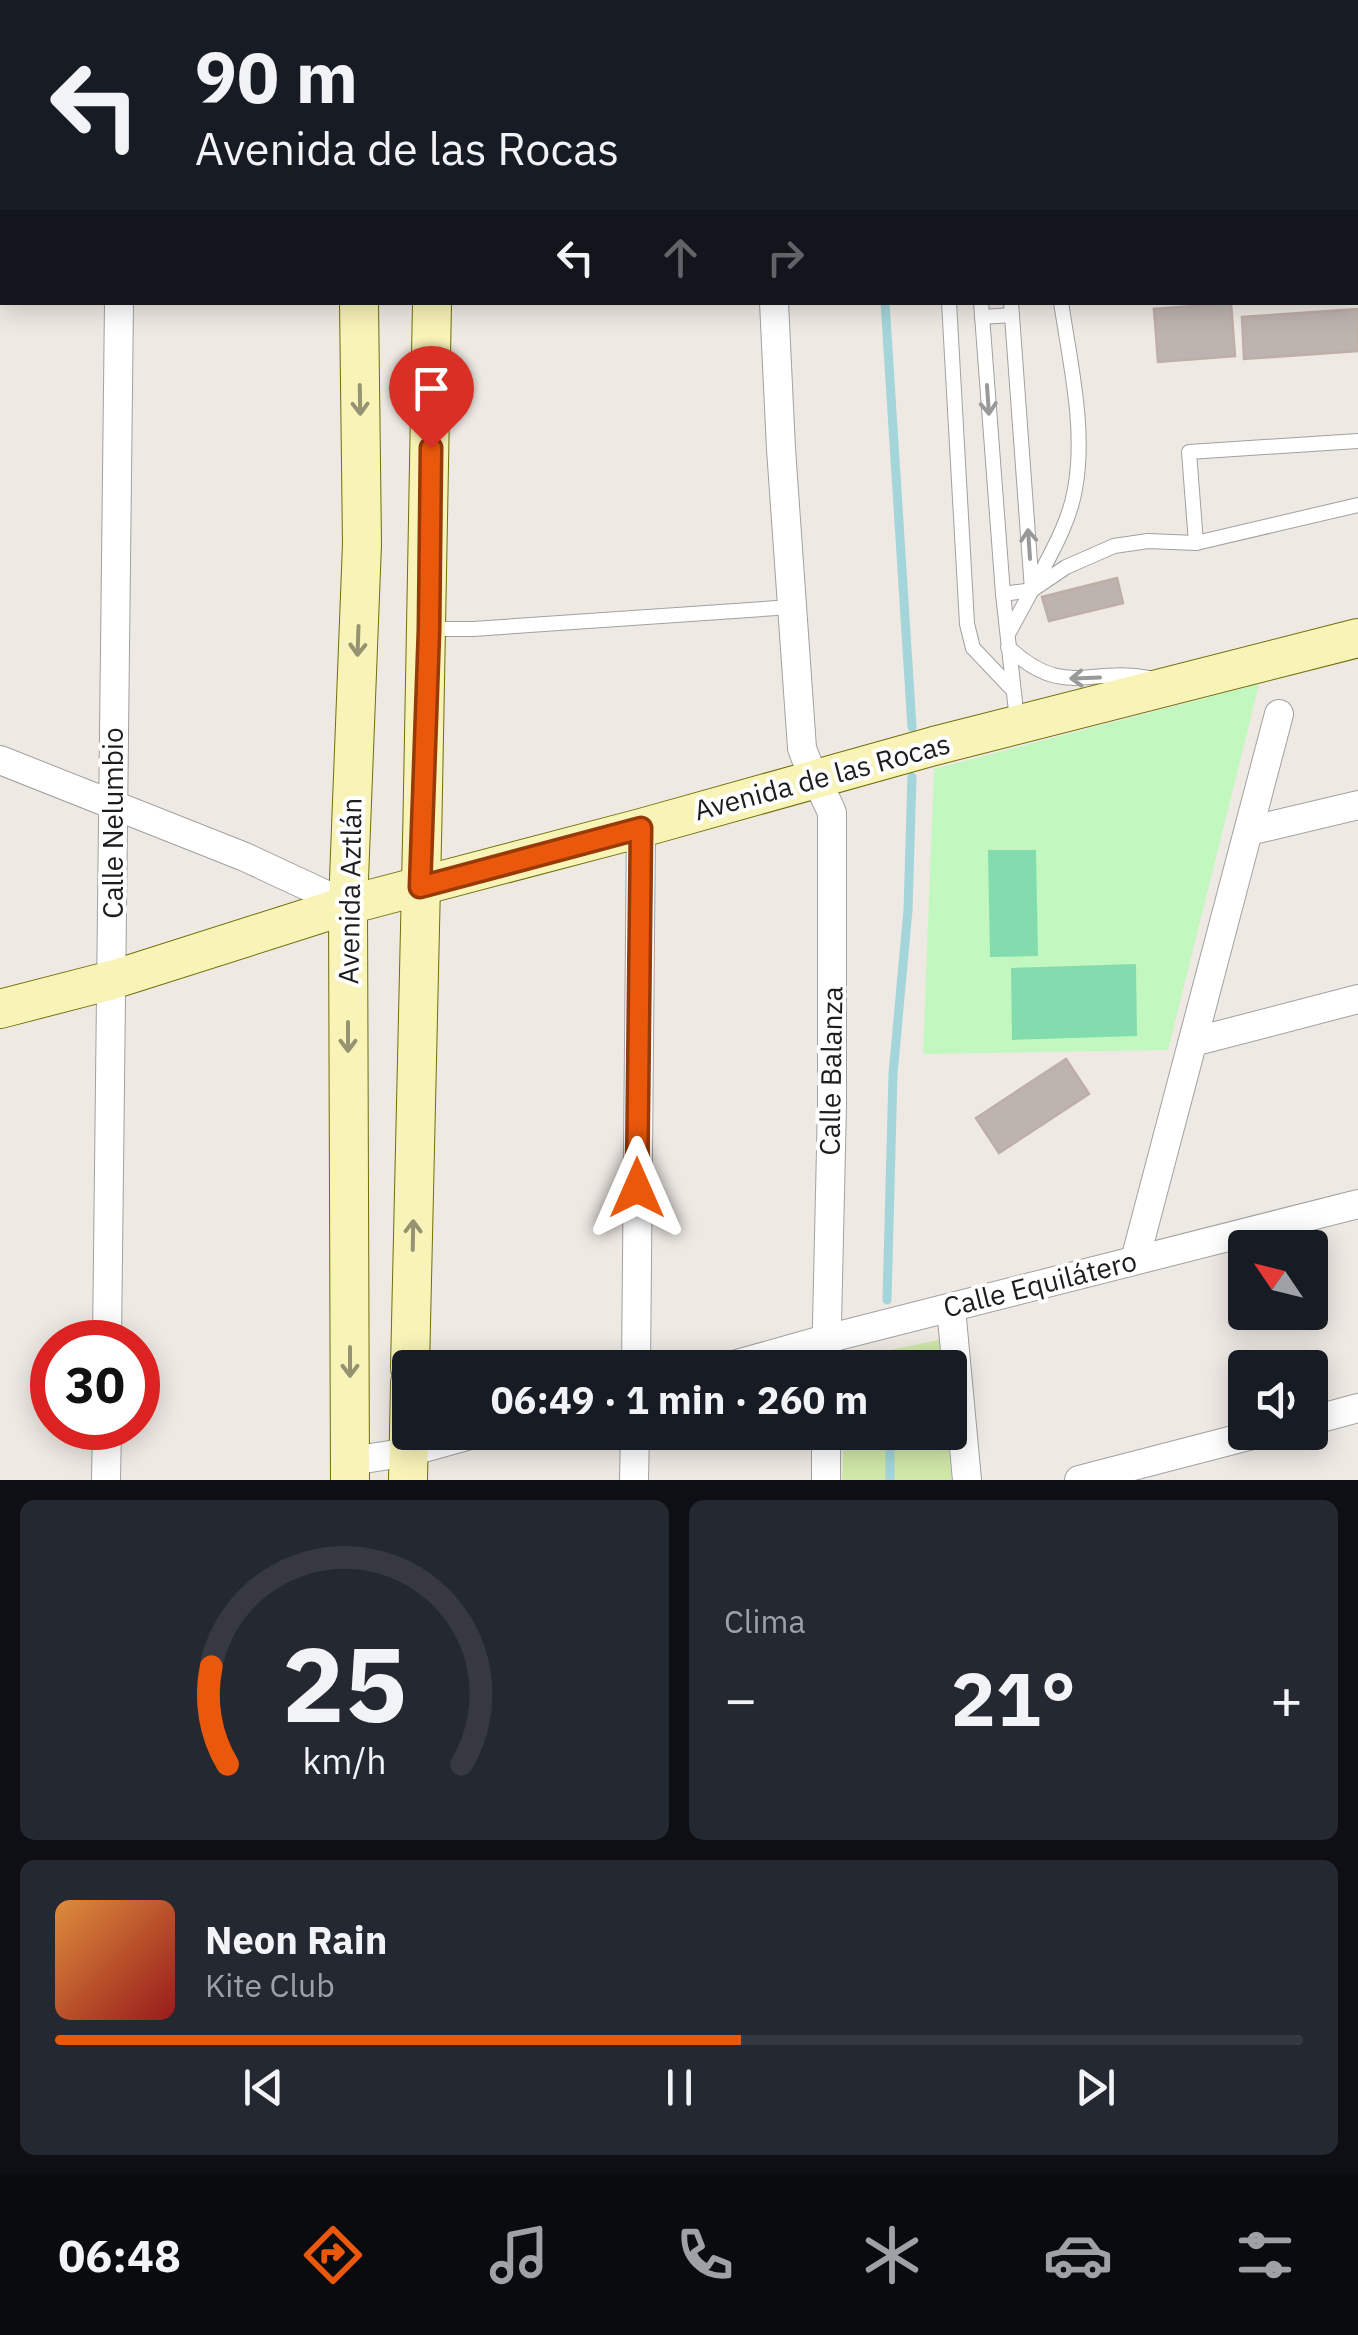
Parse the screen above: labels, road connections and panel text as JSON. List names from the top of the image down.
{
  "streets": {
    "main road": ["Avenida de las Rocas", "Avenida Aztlán"],
    "street": ["Calle Nelumbio", "Calle Balanza", "Calle Equilátero"]
  },
  "crossings": [
    ["Avenida de las Rocas", "Calle Nelumbio"],
    ["Avenida de las Rocas", "Avenida Aztlán"],
    ["Avenida de las Rocas", "Calle Balanza"],
    ["Calle Balanza", "Calle Equilátero"]
  ],
  "north": "top left",
  "page": {
    "turn": ["90 m", "Avenida de las Rocas"],
    "limit": "30",
    "trip": "06:49 · 1 min · 260 m",
    "tile": "Clima",
    "heat": ["−", "21°", "+"],
    "song": ["Neon Rain", "Kite Club"],
    "tabs": "06:48",
    "gauge": ["25", "km/h"]
  }
}
